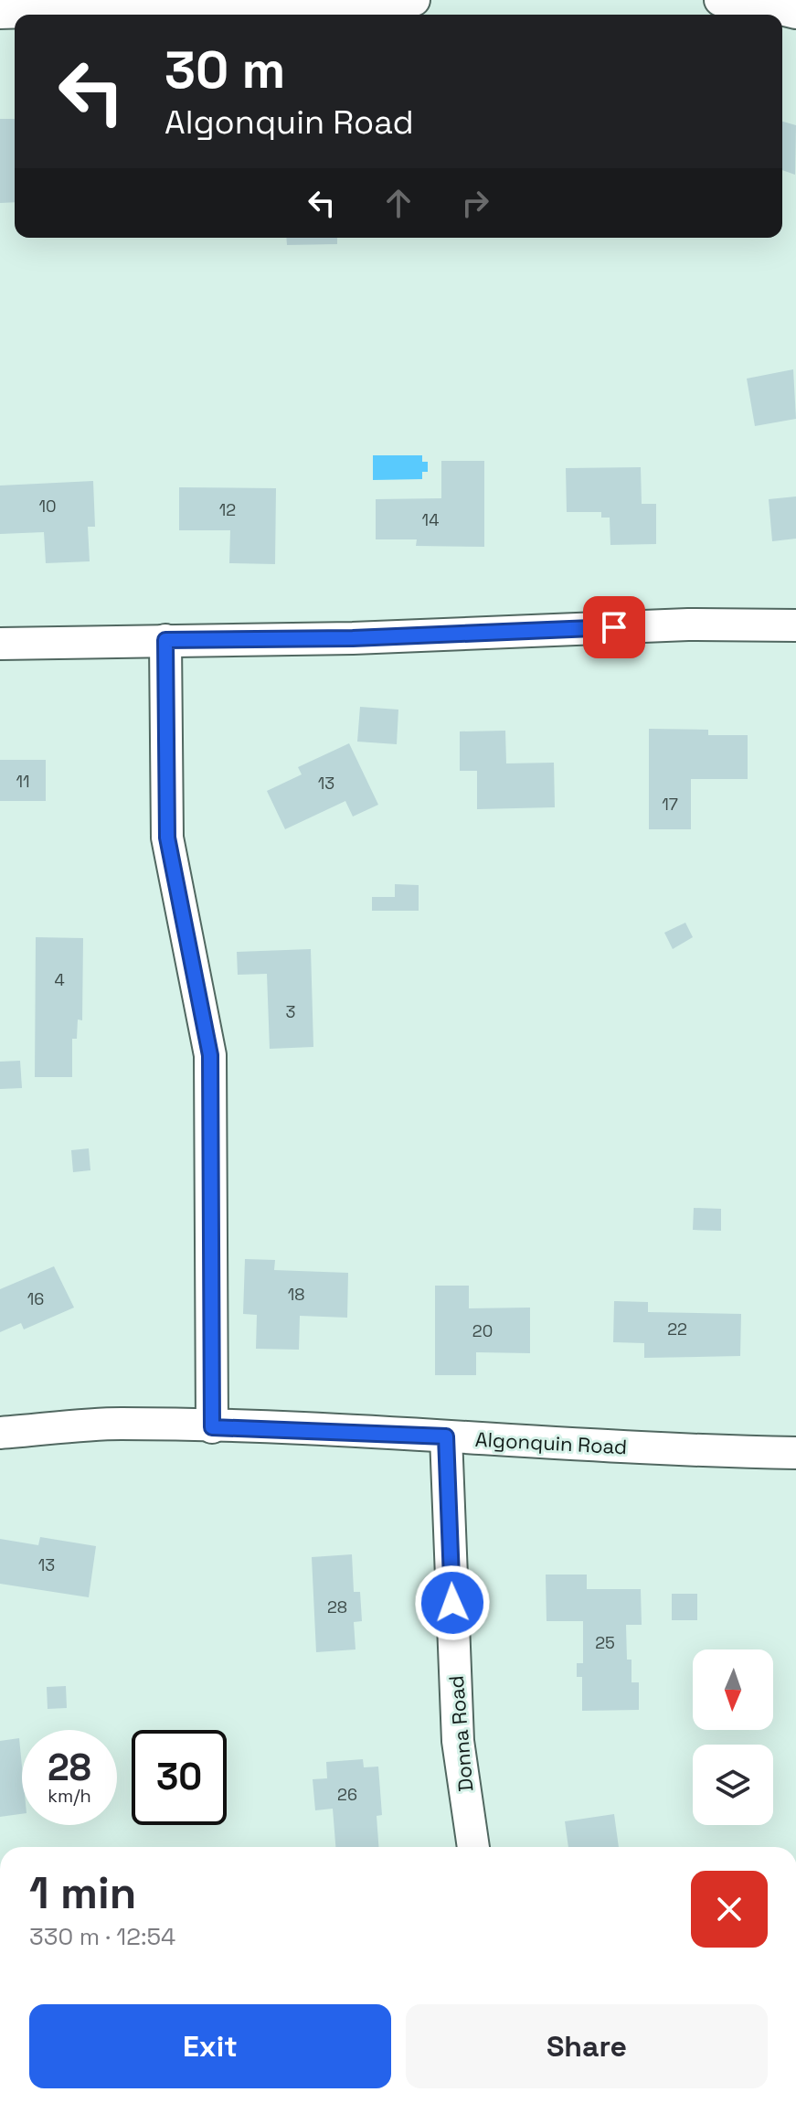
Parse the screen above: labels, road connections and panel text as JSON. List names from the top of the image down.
{
  "streets": {
    "street": ["Algonquin Road", "Donna Road"]
  },
  "crossings": [
    ["Algonquin Road", "Donna Road"]
  ],
  "house_numbers": [
    "10",
    "12",
    "14",
    "11",
    "13",
    "17",
    "4",
    "3",
    "18",
    "16",
    "22",
    "20",
    "13",
    "28",
    "25",
    "26"
  ],
  "north": "bottom",
  "page": {
    "turn": ["30 m", "Algonquin Road"],
    "speed": "28 km/h",
    "limit": "30",
    "heading": ["1 min", "330 m · 12:54"],
    "buttons": ["Exit", "Share"]
  }
}
